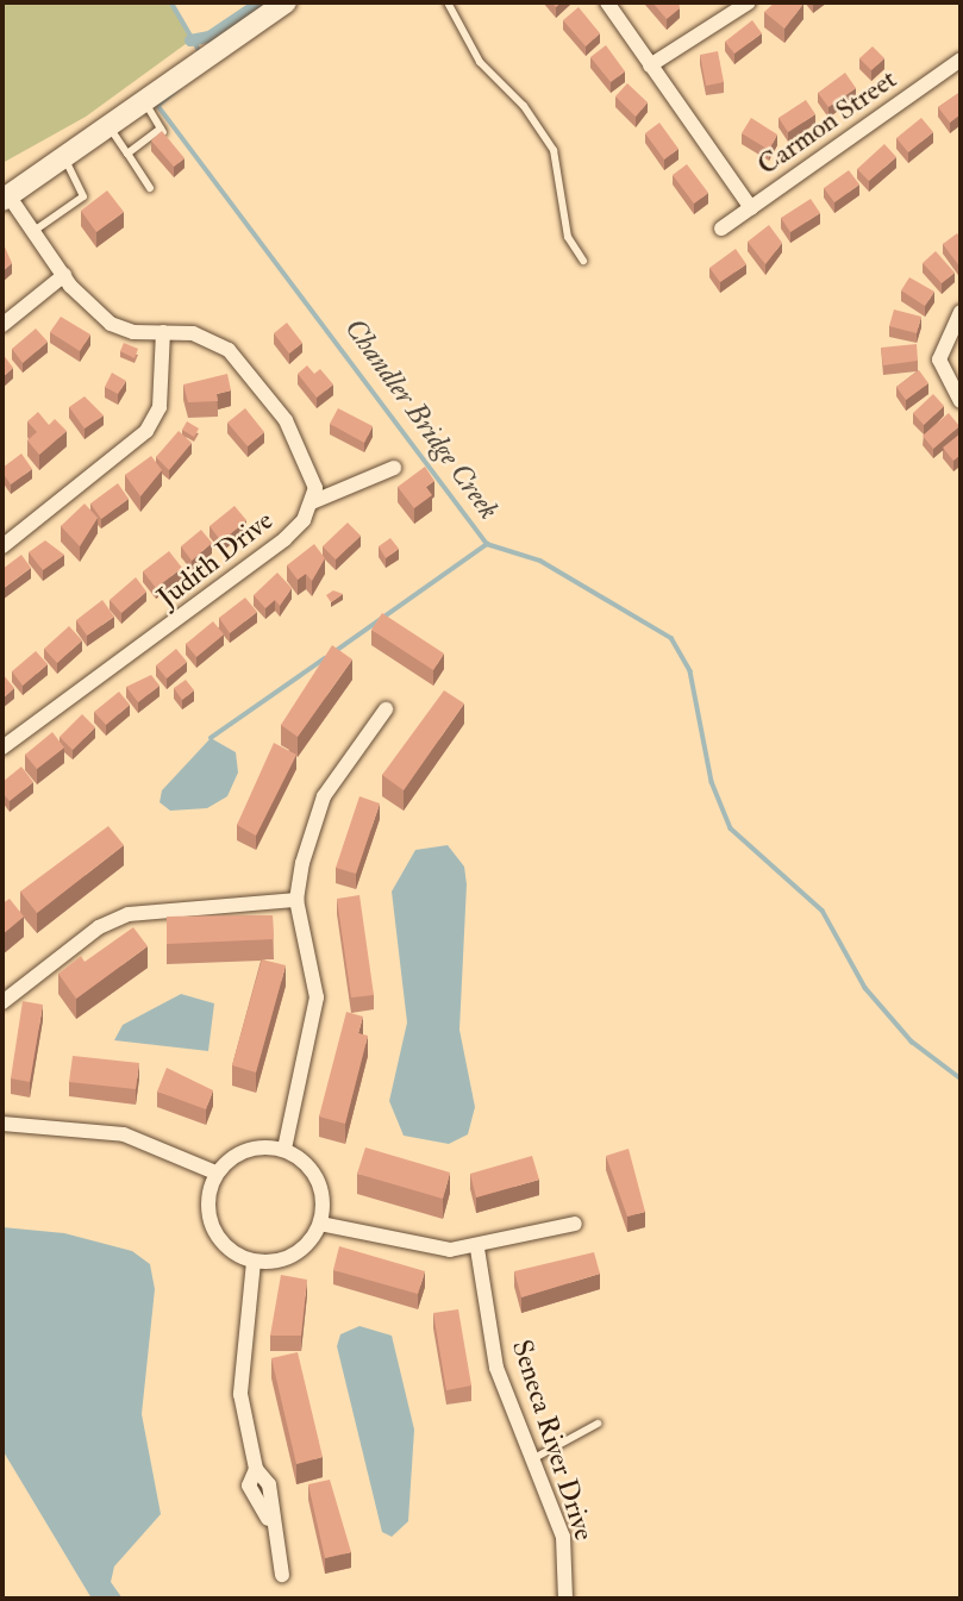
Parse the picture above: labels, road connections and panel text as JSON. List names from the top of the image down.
{
  "streets": {
    "street": ["Carmon Street", "Judith Drive", "Seneca River Drive"]
  },
  "water": ["Chandler Bridge Creek"]
}
